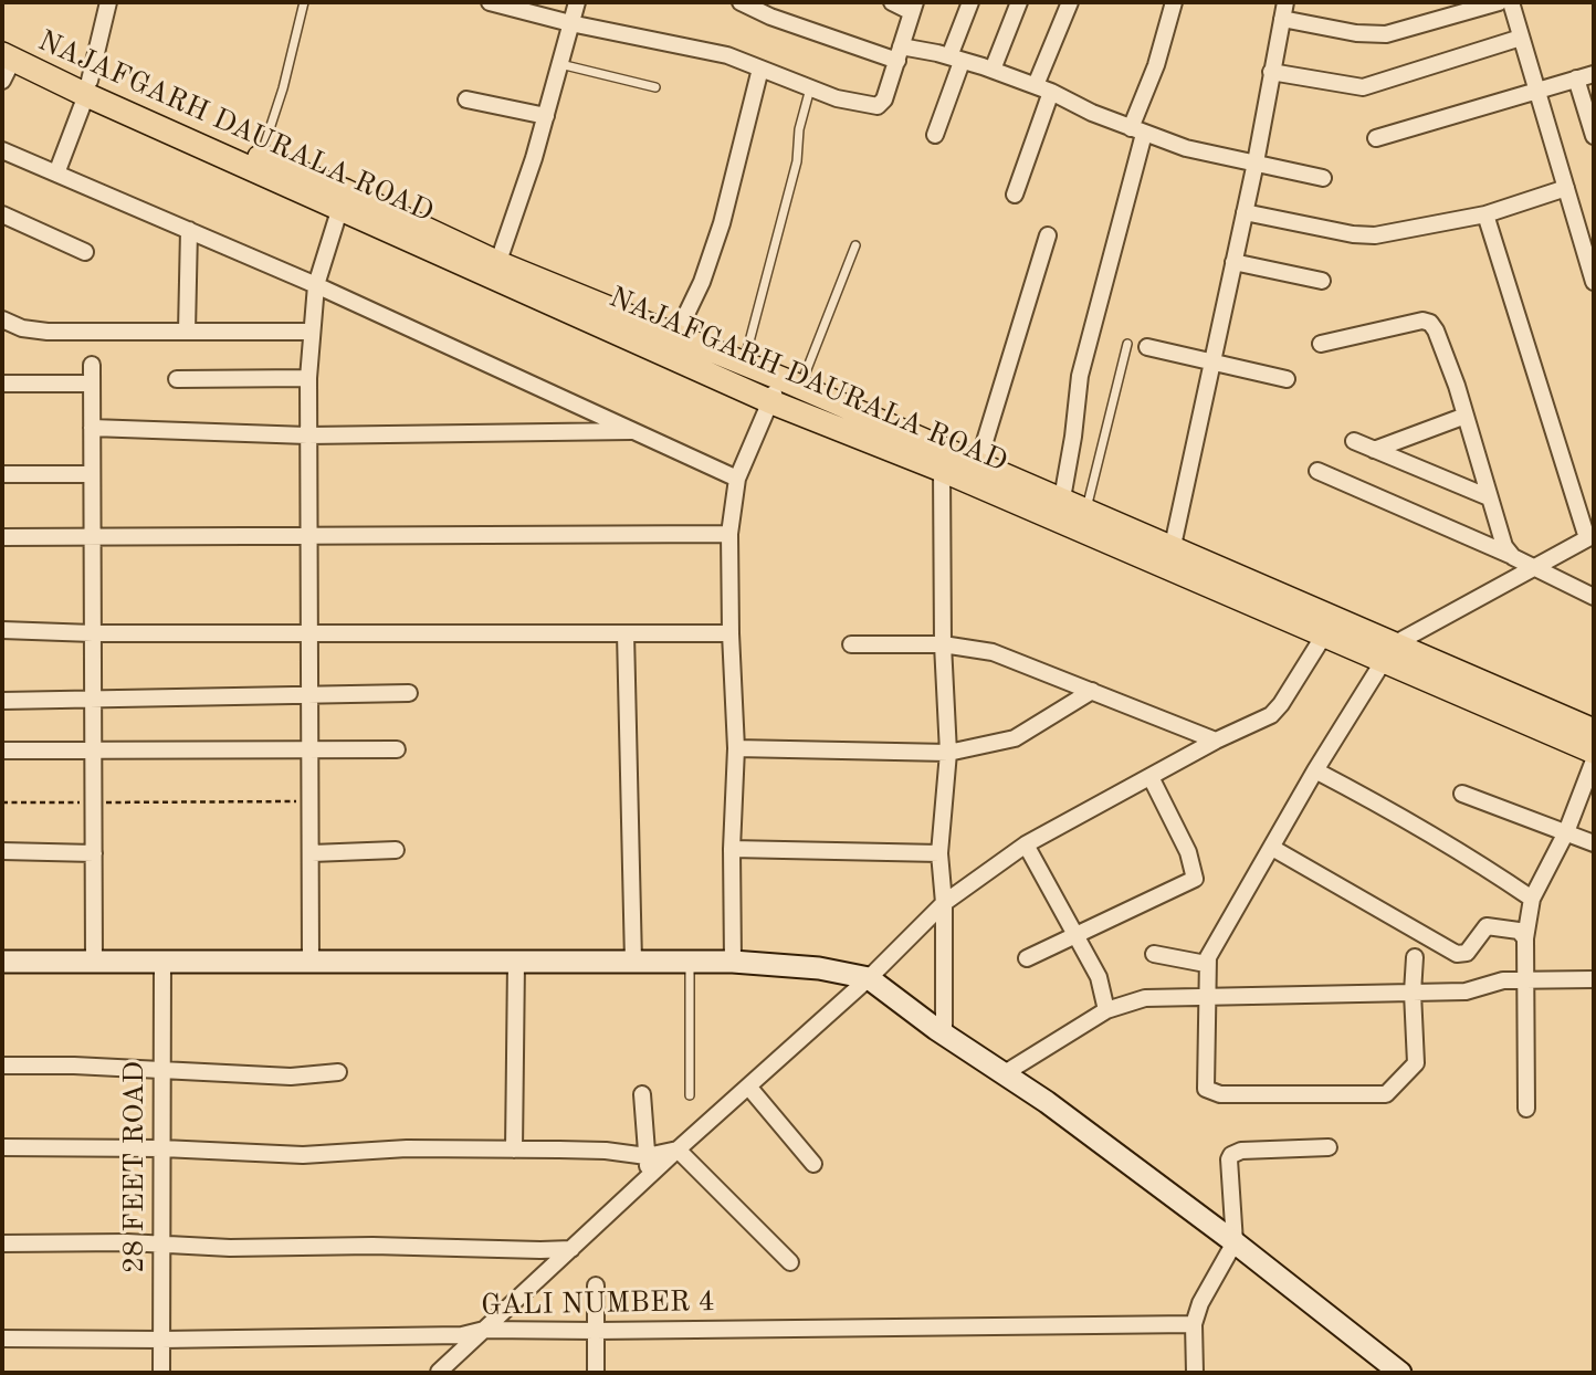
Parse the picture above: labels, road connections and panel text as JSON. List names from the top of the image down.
{
  "streets": {
    "main road": ["NAJAFGARH DAURALA ROAD"],
    "street": ["28 FEET ROAD", "GALI NUMBER 4"]
  },
  "crossings": [
    ["28 FEET ROAD", "GALI NUMBER 4"]
  ]
}
